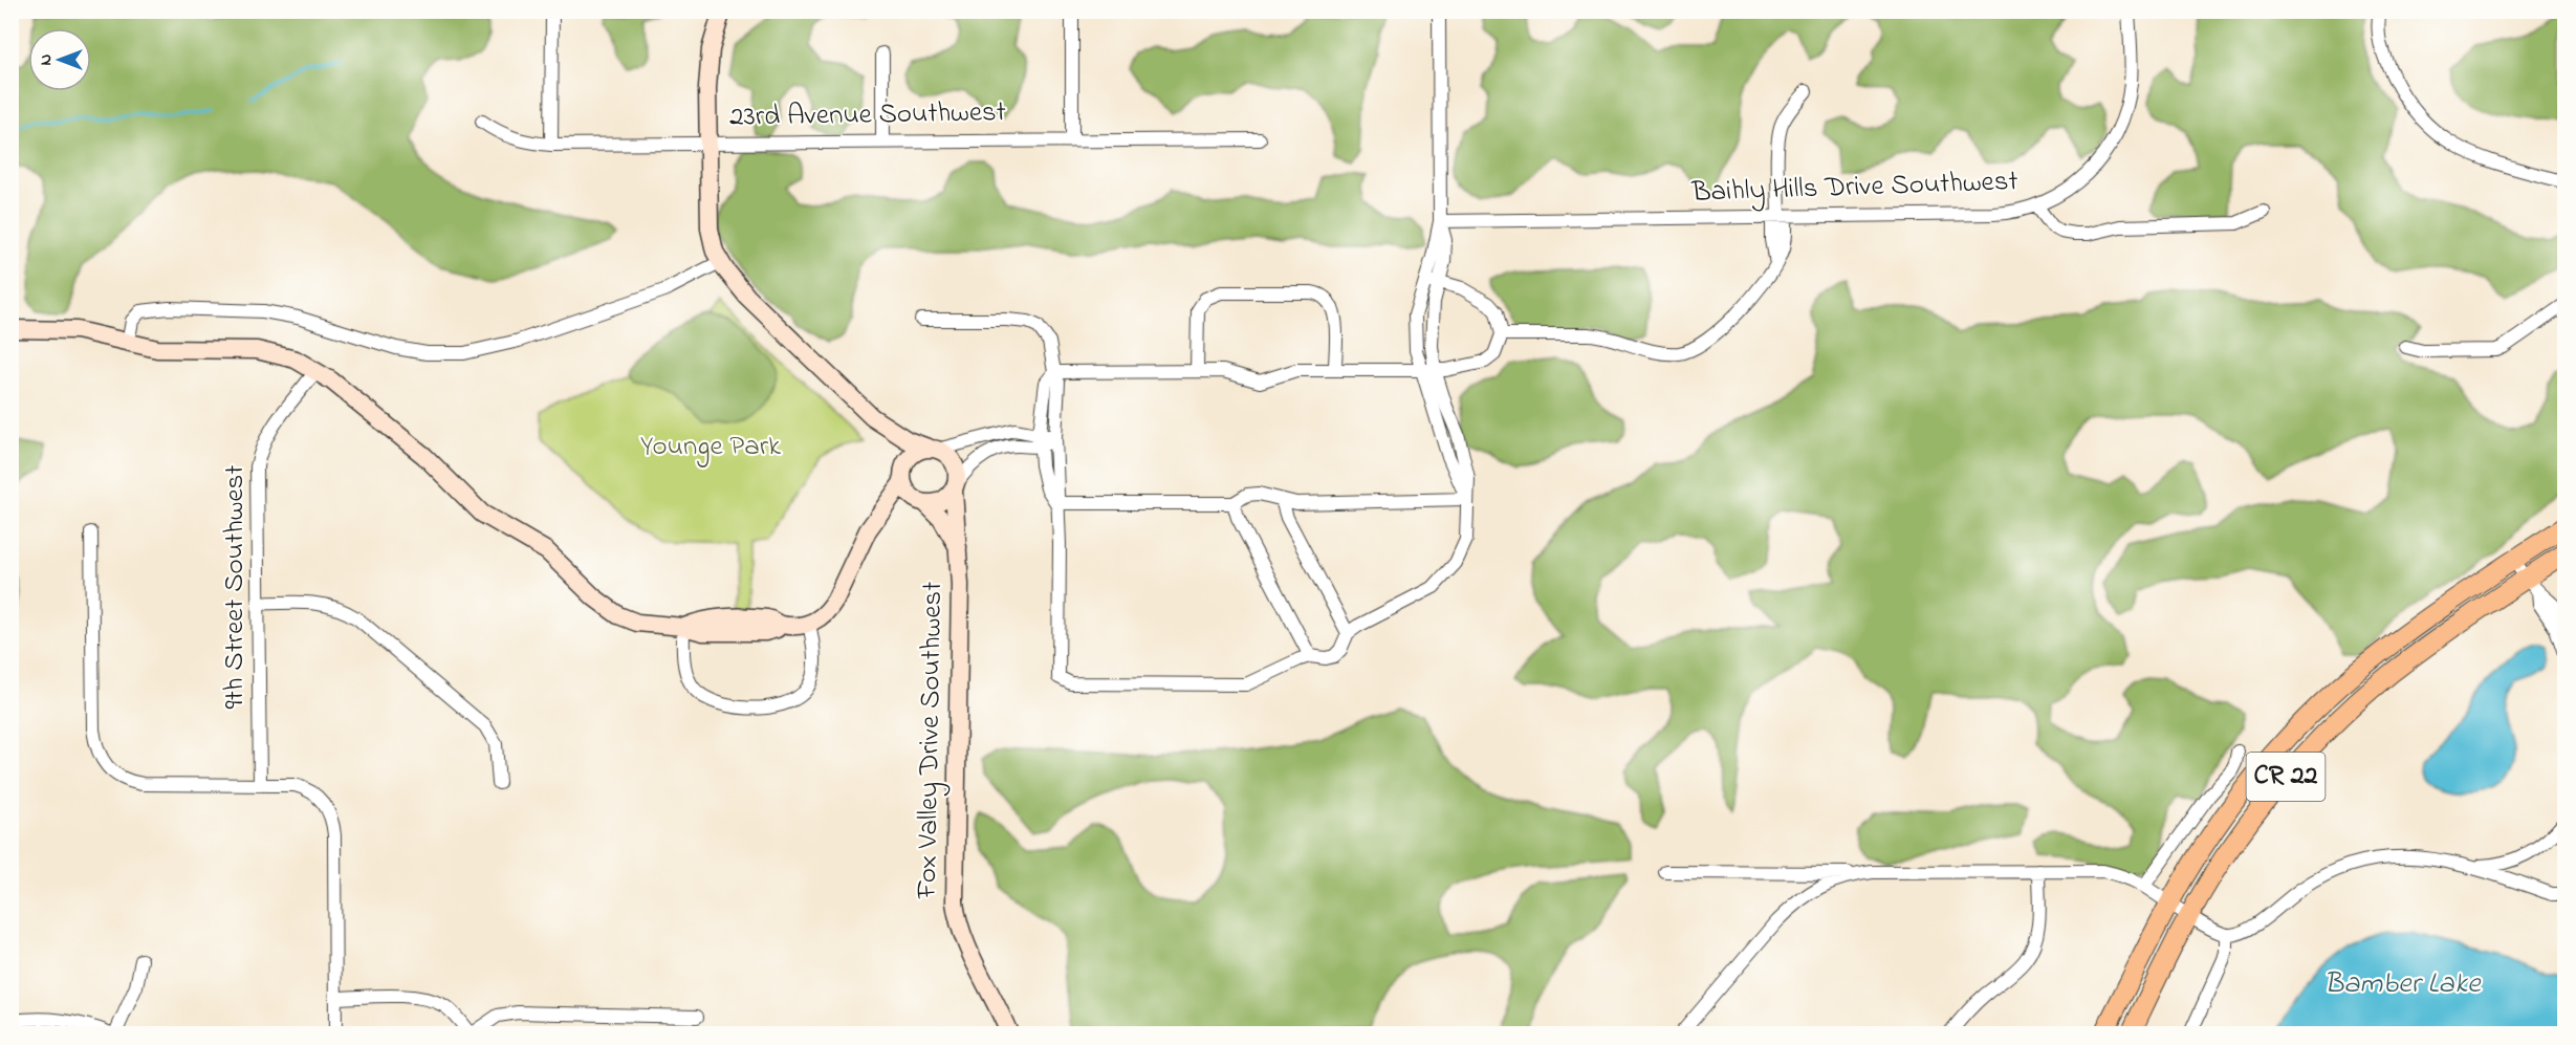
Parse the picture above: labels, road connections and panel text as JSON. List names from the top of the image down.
{
  "streets": {
    "main road": ["CR 22"],
    "street": [
      "23rd Avenue Southwest",
      "Baihly Hills Drive Southwest",
      "9th Street Southwest",
      "Fox Valley Drive Southwest"
    ]
  },
  "water": ["Bamber Lake"],
  "parks": ["Younge Park"],
  "north": "left"
}
